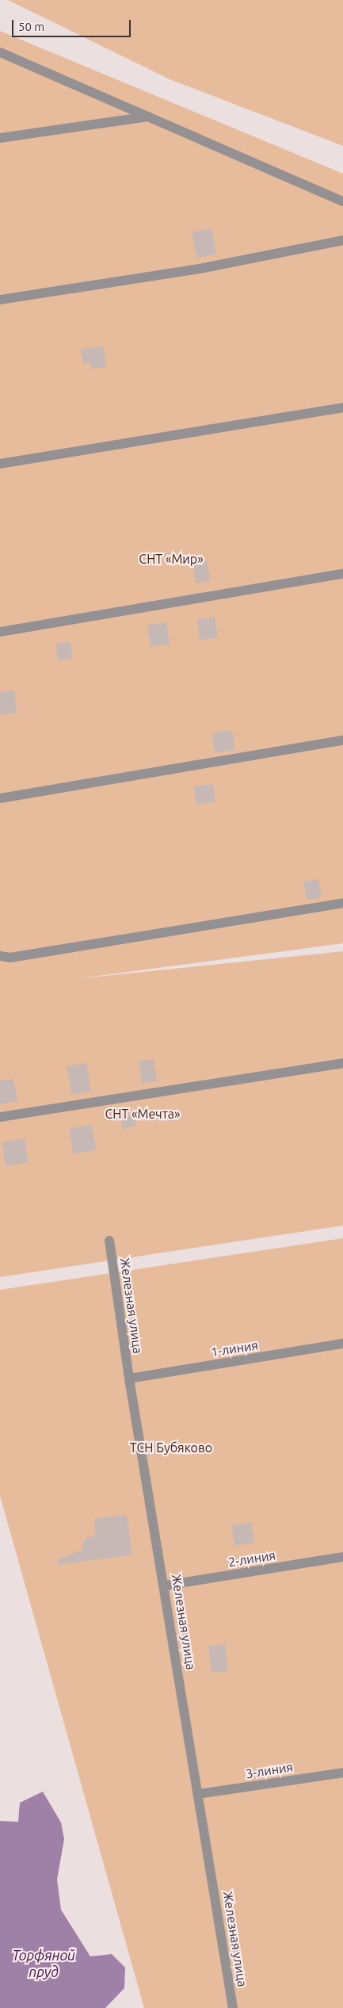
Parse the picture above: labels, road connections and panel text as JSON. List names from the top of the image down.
{
  "streets": {
    "street": [
      "Железная улица",
      "1-линия",
      "2-линия",
      "3-линия"
    ]
  },
  "crossings": [
    ["Железная улица", "1-линия"],
    ["Железная улица", "2-линия"],
    ["Железная улица", "3-линия"]
  ],
  "water": ["Торфяной пруд"],
  "parks": ["СНТ «Мир»", "СНТ «Мечта»", "ТСН Бубяково"],
  "scale_bar": "50 m"
}
